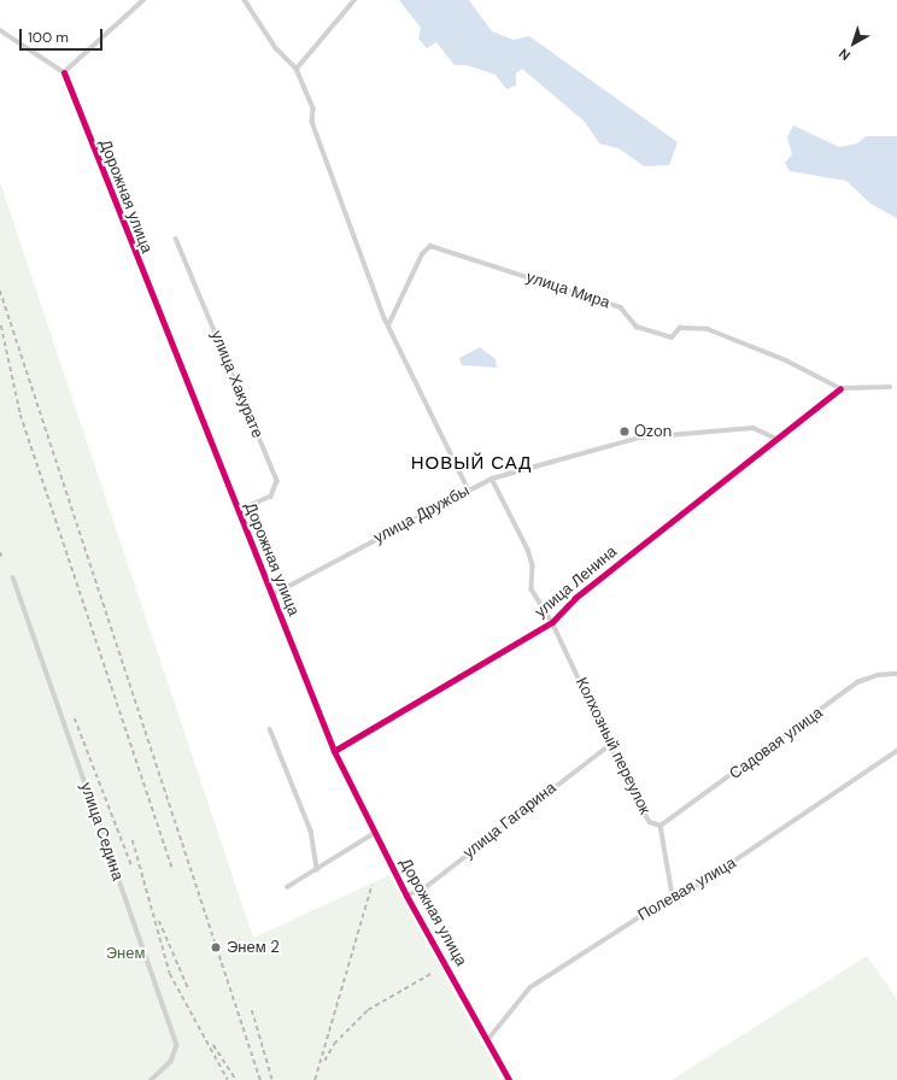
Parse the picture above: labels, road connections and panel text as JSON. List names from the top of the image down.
{
  "streets": {
    "street": [
      "Дорожная улица",
      "улица Мира",
      "улица Хакурате",
      "улица Дружбы",
      "улица Ленина",
      "Садовая улица",
      "Колхозный переулок",
      "улица Гагарина",
      "улица Седина",
      "Полевая улица"
    ]
  },
  "crossings": [
    ["Дорожная улица", "улица Хакурате"],
    ["Дорожная улица", "улица Дружбы"],
    ["Дорожная улица", "улица Ленина"],
    ["Дорожная улица", "улица Гагарина"],
    ["Дорожная улица", "Полевая улица"],
    ["улица Мира", "улица Ленина"],
    ["улица Дружбы", "улица Ленина"],
    ["улица Ленина", "Колхозный переулок"],
    ["Садовая улица", "Колхозный переулок"],
    ["Колхозный переулок", "улица Гагарина"],
    ["Колхозный переулок", "Полевая улица"]
  ],
  "districts": ["НОВЫЙ САД"],
  "parks": ["Энем"],
  "places": ["Ozon", "Энем 2"],
  "scale_bar": "100 m",
  "north": "bottom left"
}
